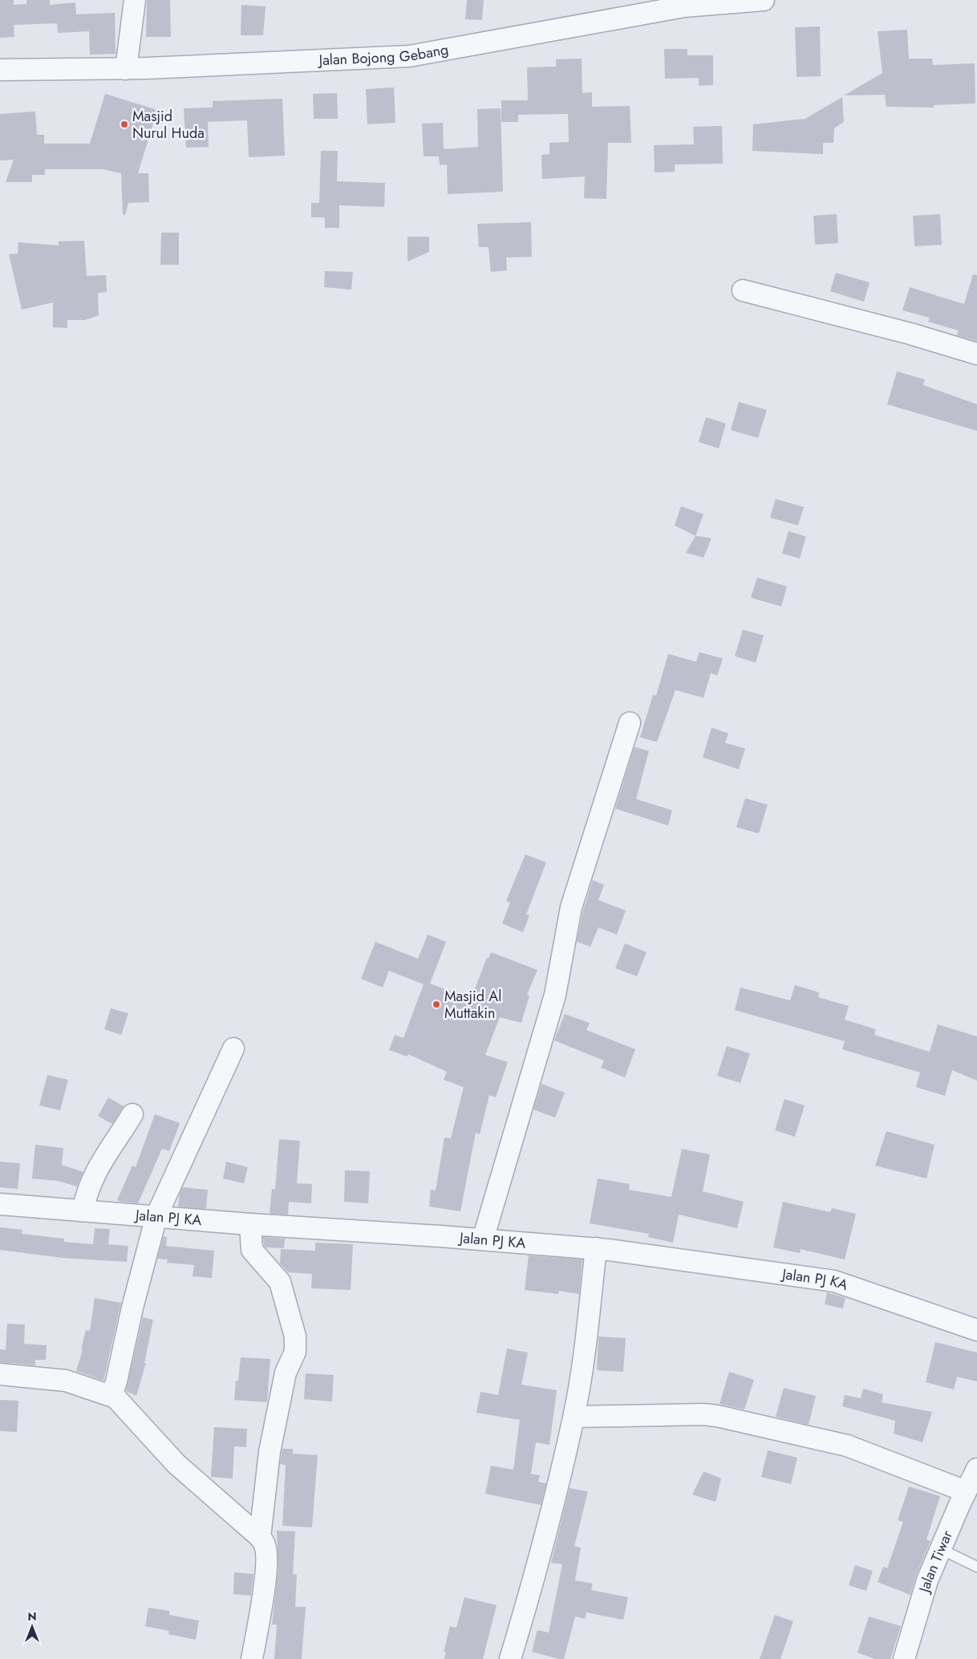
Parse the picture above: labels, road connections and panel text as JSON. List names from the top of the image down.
{
  "streets": {
    "street": ["Jalan Bojong Gebang", "Jalan PJ KA", "Jalan Tiwar"]
  },
  "places": ["Masjid Nurul Huda", "Masjid Al Muttakin"],
  "north": "top"
}
